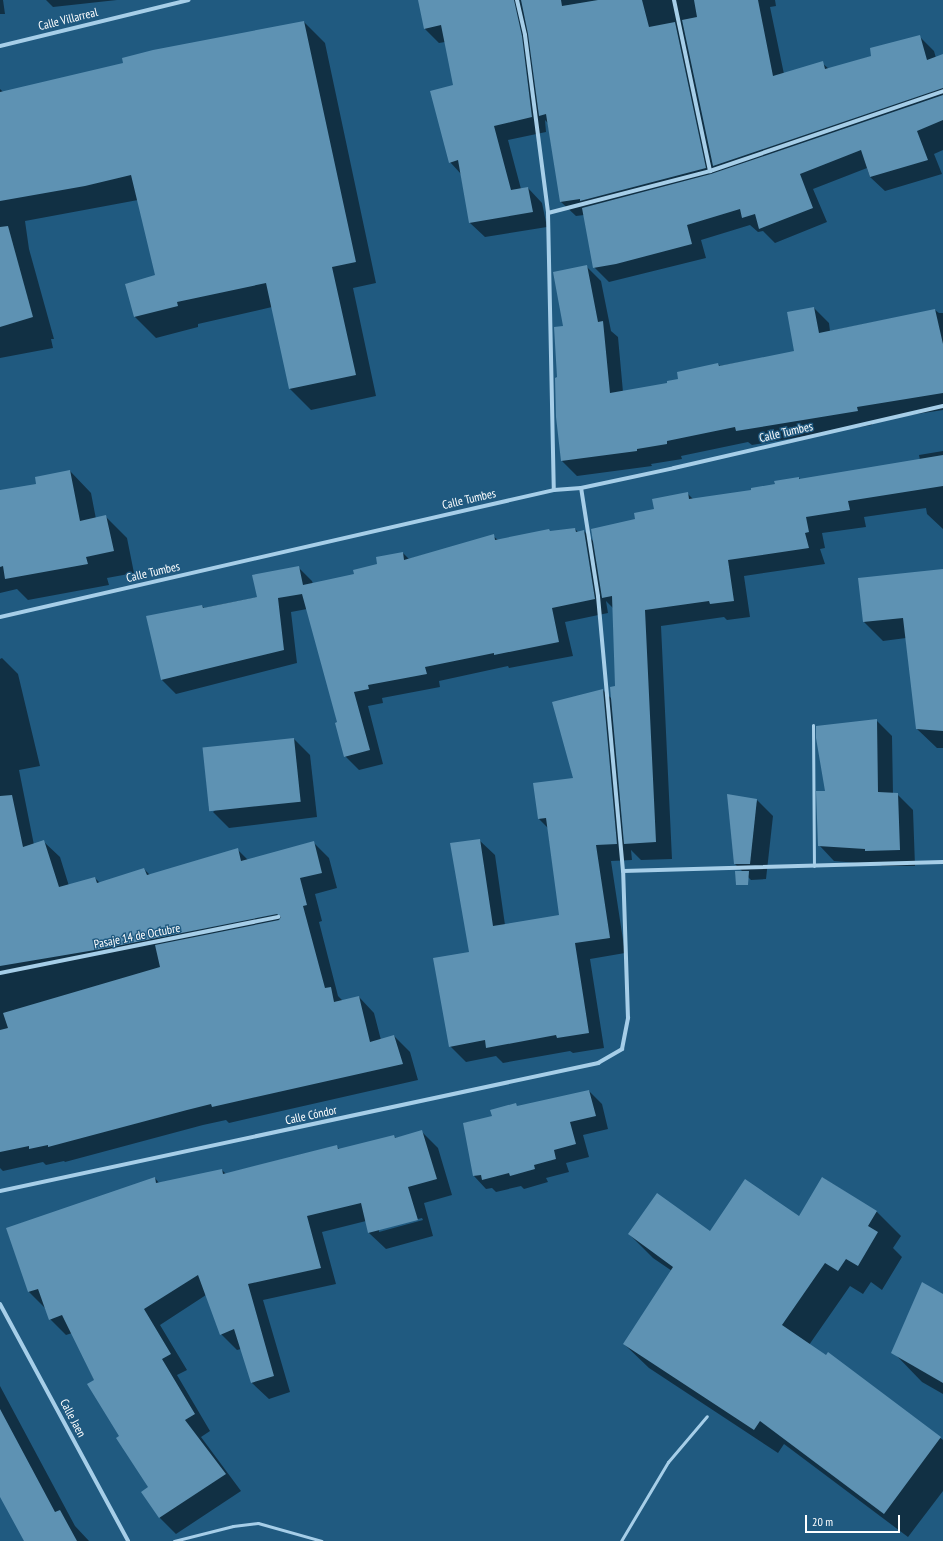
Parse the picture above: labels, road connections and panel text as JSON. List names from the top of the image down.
{
  "streets": {
    "street": [
      "Calle Villarreal",
      "Calle Tumbes",
      "Pasaje 14 de Octubre",
      "Calle Cóndor",
      "Calle Jaen"
    ]
  },
  "scale_bar": "20 m"
}
